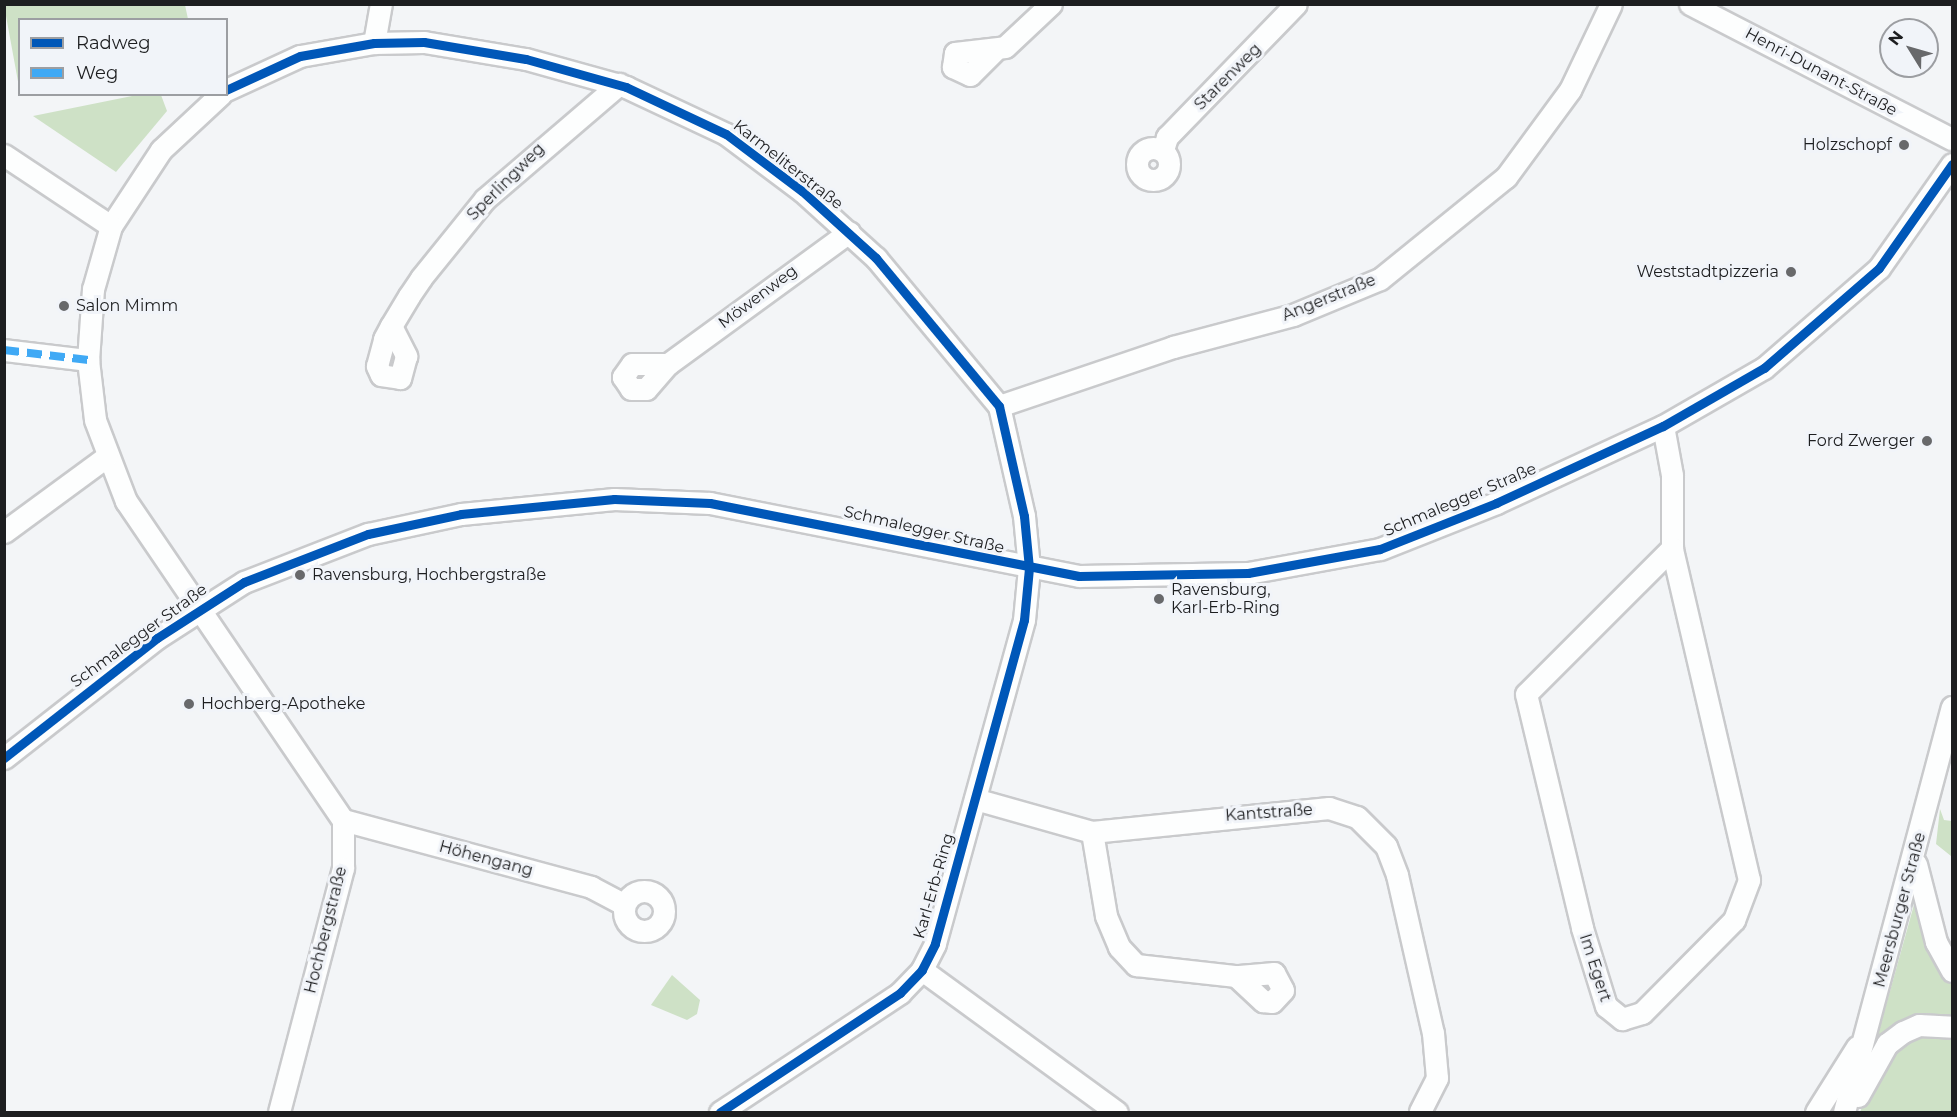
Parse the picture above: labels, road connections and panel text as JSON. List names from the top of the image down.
{
  "streets": {
    "street": [
      "Henri-Dunant-Straße",
      "Starenweg",
      "Karmeliterstraße",
      "Sperlingweg",
      "Möwenweg",
      "Angerstraße",
      "Schmalegger Straße",
      "Kantstraße",
      "Höhengang",
      "Karl-Erb-Ring",
      "Meersburger Straße",
      "Hochbergstraße",
      "Im Egert"
    ]
  },
  "crossings": [
    ["Karmeliterstraße", "Sperlingweg"],
    ["Karmeliterstraße", "Möwenweg"],
    ["Karmeliterstraße", "Angerstraße"],
    ["Karmeliterstraße", "Schmalegger Straße"],
    ["Karmeliterstraße", "Karl-Erb-Ring"],
    ["Schmalegger Straße", "Karl-Erb-Ring"],
    ["Schmalegger Straße", "Im Egert"],
    ["Kantstraße", "Karl-Erb-Ring"],
    ["Höhengang", "Hochbergstraße"]
  ],
  "places": [
    "Holzschopf",
    "Weststadtpizzeria",
    "Salon Mimm",
    "Ford Zwerger",
    "Ravensburg, Hochbergstraße",
    "Ravensburg, Karl-Erb-Ring",
    "Hochberg-Apotheke"
  ],
  "legend": ["Radweg", "Weg"],
  "north": "top left"
}
